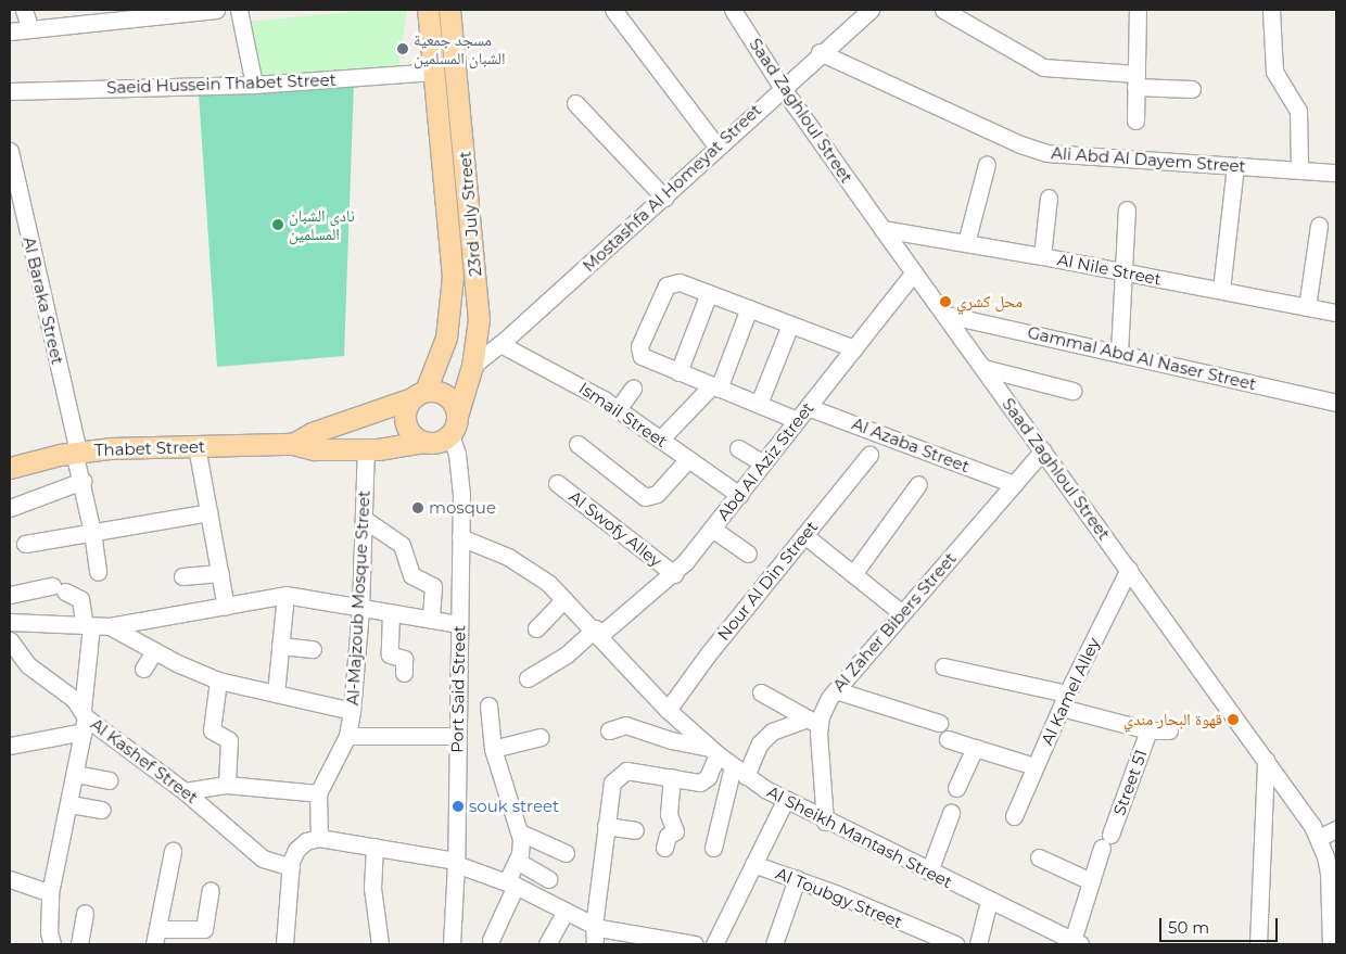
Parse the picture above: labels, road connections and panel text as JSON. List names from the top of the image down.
{
  "streets": {
    "main road": ["23rd July Street", "Thabet Street"],
    "street": [
      "Saeid Hussein Thabet Street",
      "Saad Zaghloul Street",
      "Ali Abd Al Dayem Street",
      "Mostashfa Al Homeyat Street",
      "Al Nile Street",
      "Al Baraka Street",
      "Gammal Abd Al Naser Street",
      "Ismail Street",
      "Al Azaba Street",
      "Abd Al Aziz Street",
      "Al Swofy Alley",
      "Nour Al Din Street",
      "Al-Majzoub Mosque Street",
      "Al Zaher Bibers Street",
      "Port Said Street",
      "Al Kamel Alley",
      "Al Kashef Street",
      "Street 51",
      "Al Sheikh Mantash Street",
      "Al Toubgy Street"
    ]
  },
  "crossings": [
    ["Saeid Hussein Thabet Street", "23rd July Street"],
    ["Saad Zaghloul Street", "Mostashfa Al Homeyat Street"],
    ["Saad Zaghloul Street", "Al Nile Street"],
    ["Saad Zaghloul Street", "Gammal Abd Al Naser Street"],
    ["Saad Zaghloul Street", "Abd Al Aziz Street"],
    ["Saad Zaghloul Street", "Al Zaher Bibers Street"],
    ["Saad Zaghloul Street", "Al Kamel Alley"],
    ["Ali Abd Al Dayem Street", "Mostashfa Al Homeyat Street"],
    ["Mostashfa Al Homeyat Street", "23rd July Street"],
    ["Mostashfa Al Homeyat Street", "Ismail Street"],
    ["23rd July Street", "Thabet Street"],
    ["23rd July Street", "Port Said Street"],
    ["Al Baraka Street", "Thabet Street"],
    ["Ismail Street", "Abd Al Aziz Street"],
    ["Al Azaba Street", "Abd Al Aziz Street"],
    ["Al Azaba Street", "Al Zaher Bibers Street"],
    ["Thabet Street", "Al-Majzoub Mosque Street"],
    ["Thabet Street", "Port Said Street"],
    ["Abd Al Aziz Street", "Al Swofy Alley"],
    ["Abd Al Aziz Street", "Al Sheikh Mantash Street"],
    ["Nour Al Din Street", "Al Sheikh Mantash Street"],
    ["Al Zaher Bibers Street", "Al Sheikh Mantash Street"],
    ["Port Said Street", "Al Sheikh Mantash Street"],
    ["Street 51", "Al Sheikh Mantash Street"]
  ],
  "places": [
    "مسجد جمعية الشبان المسلمين",
    "نادي الشبان المسلمين",
    "محل كشري",
    "mosque",
    "قهوة البحار مندي",
    "souk street"
  ],
  "scale_bar": "50 m"
}
